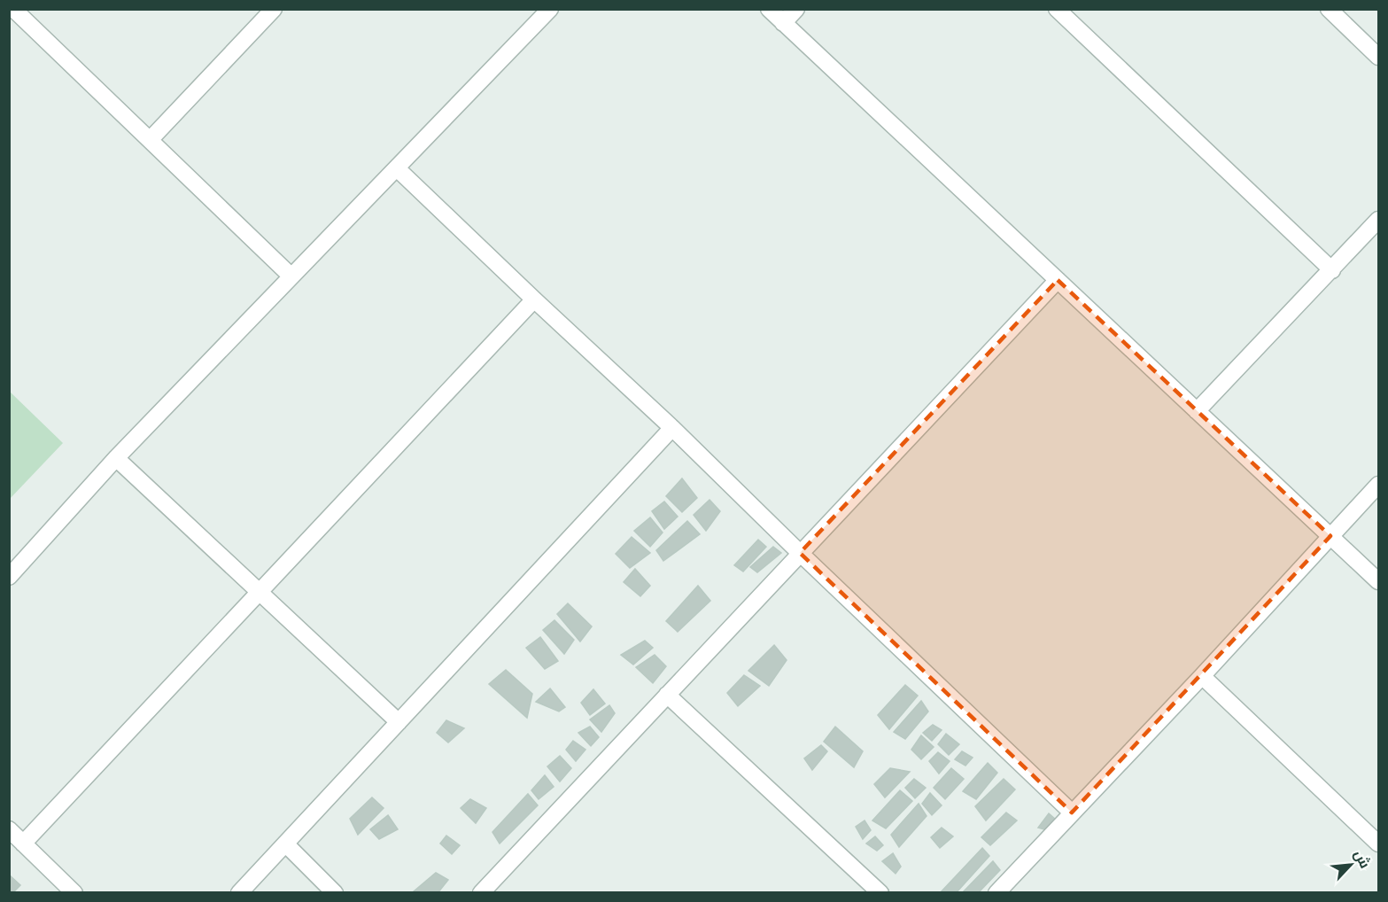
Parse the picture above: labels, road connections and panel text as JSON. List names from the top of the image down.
{
  "north": "top right"
}
